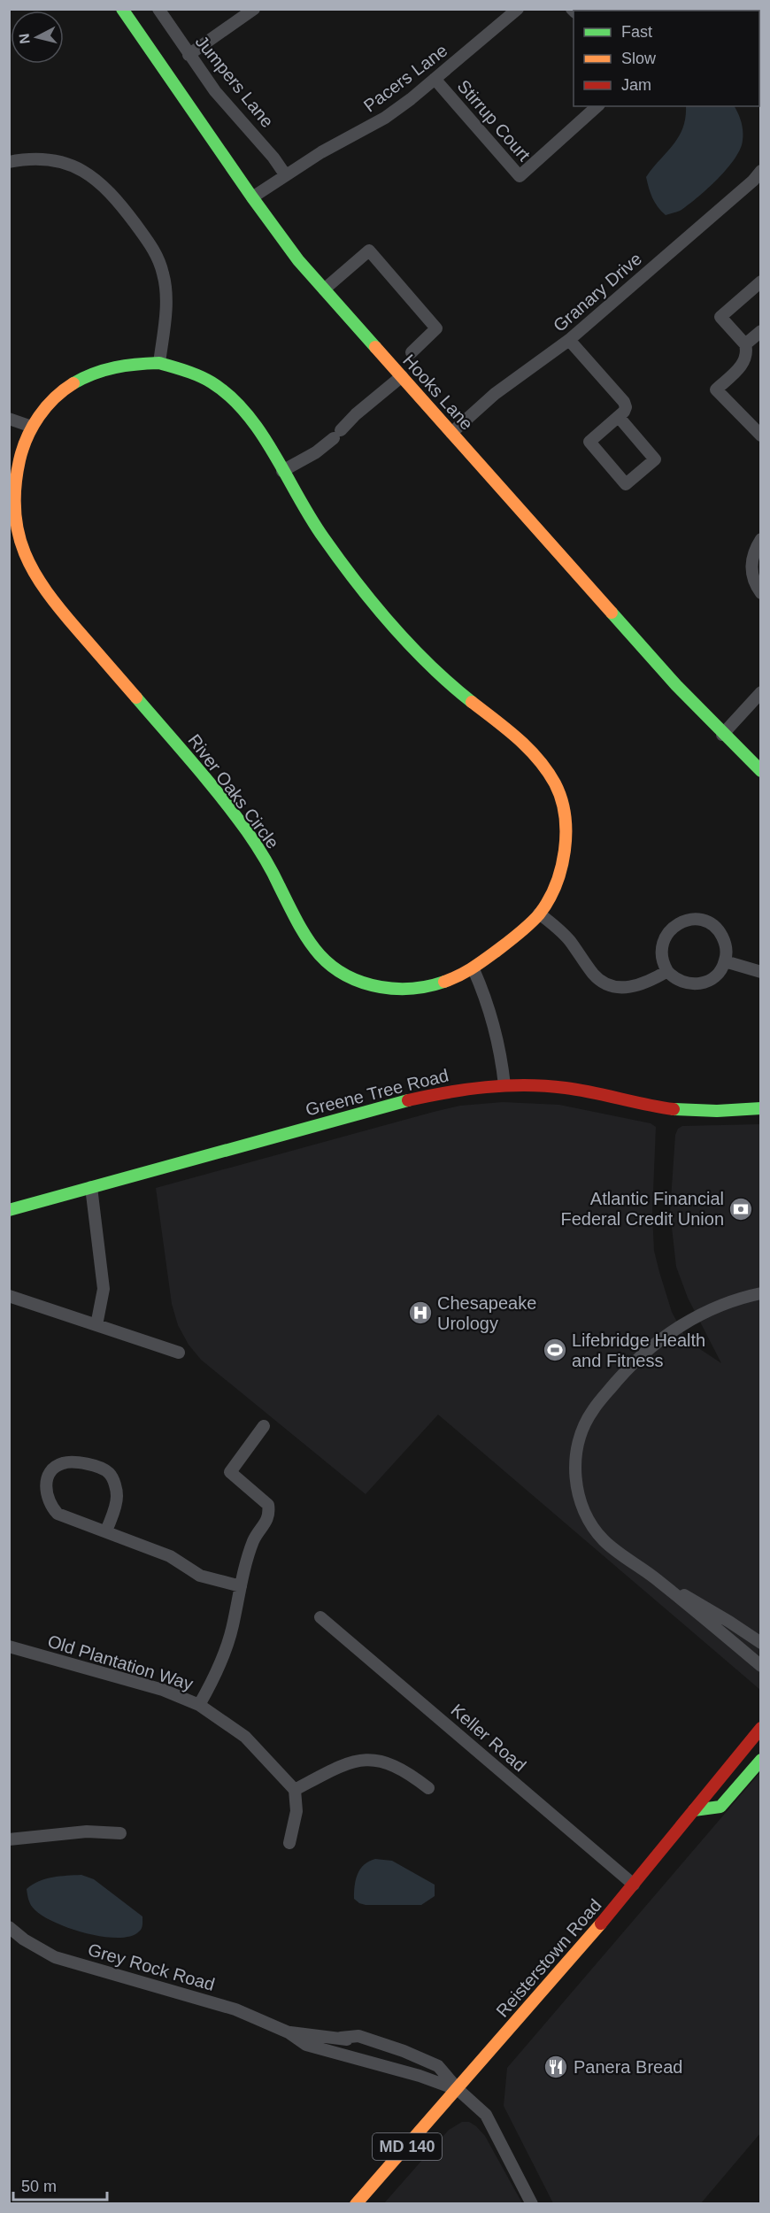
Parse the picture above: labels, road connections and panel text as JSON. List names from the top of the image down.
{
  "streets": {
    "street": [
      "Pacers Lane",
      "Jumpers Lane",
      "Stirrup Court",
      "Granary Drive",
      "Hooks Lane",
      "River Oaks Circle",
      "Greene Tree Road",
      "Old Plantation Way",
      "Keller Road",
      "Reisterstown Road",
      "Grey Rock Road",
      "MD 140"
    ]
  },
  "crossings": [
    ["Pacers Lane", "Jumpers Lane"],
    ["Pacers Lane", "Stirrup Court"],
    ["Pacers Lane", "Hooks Lane"],
    ["Granary Drive", "Hooks Lane"],
    ["Keller Road", "Reisterstown Road"],
    ["Reisterstown Road", "Grey Rock Road"]
  ],
  "places": {
    "bank": ["Atlantic Financial Federal Credit Union"],
    "hospital": ["Chesapeake Urology"],
    "sports": ["Lifebridge Health and Fitness"],
    "restaurant": ["Panera Bread"]
  },
  "legend": ["Fast", "Slow", "Jam"],
  "scale_bar": "50 m",
  "north": "left"
}
